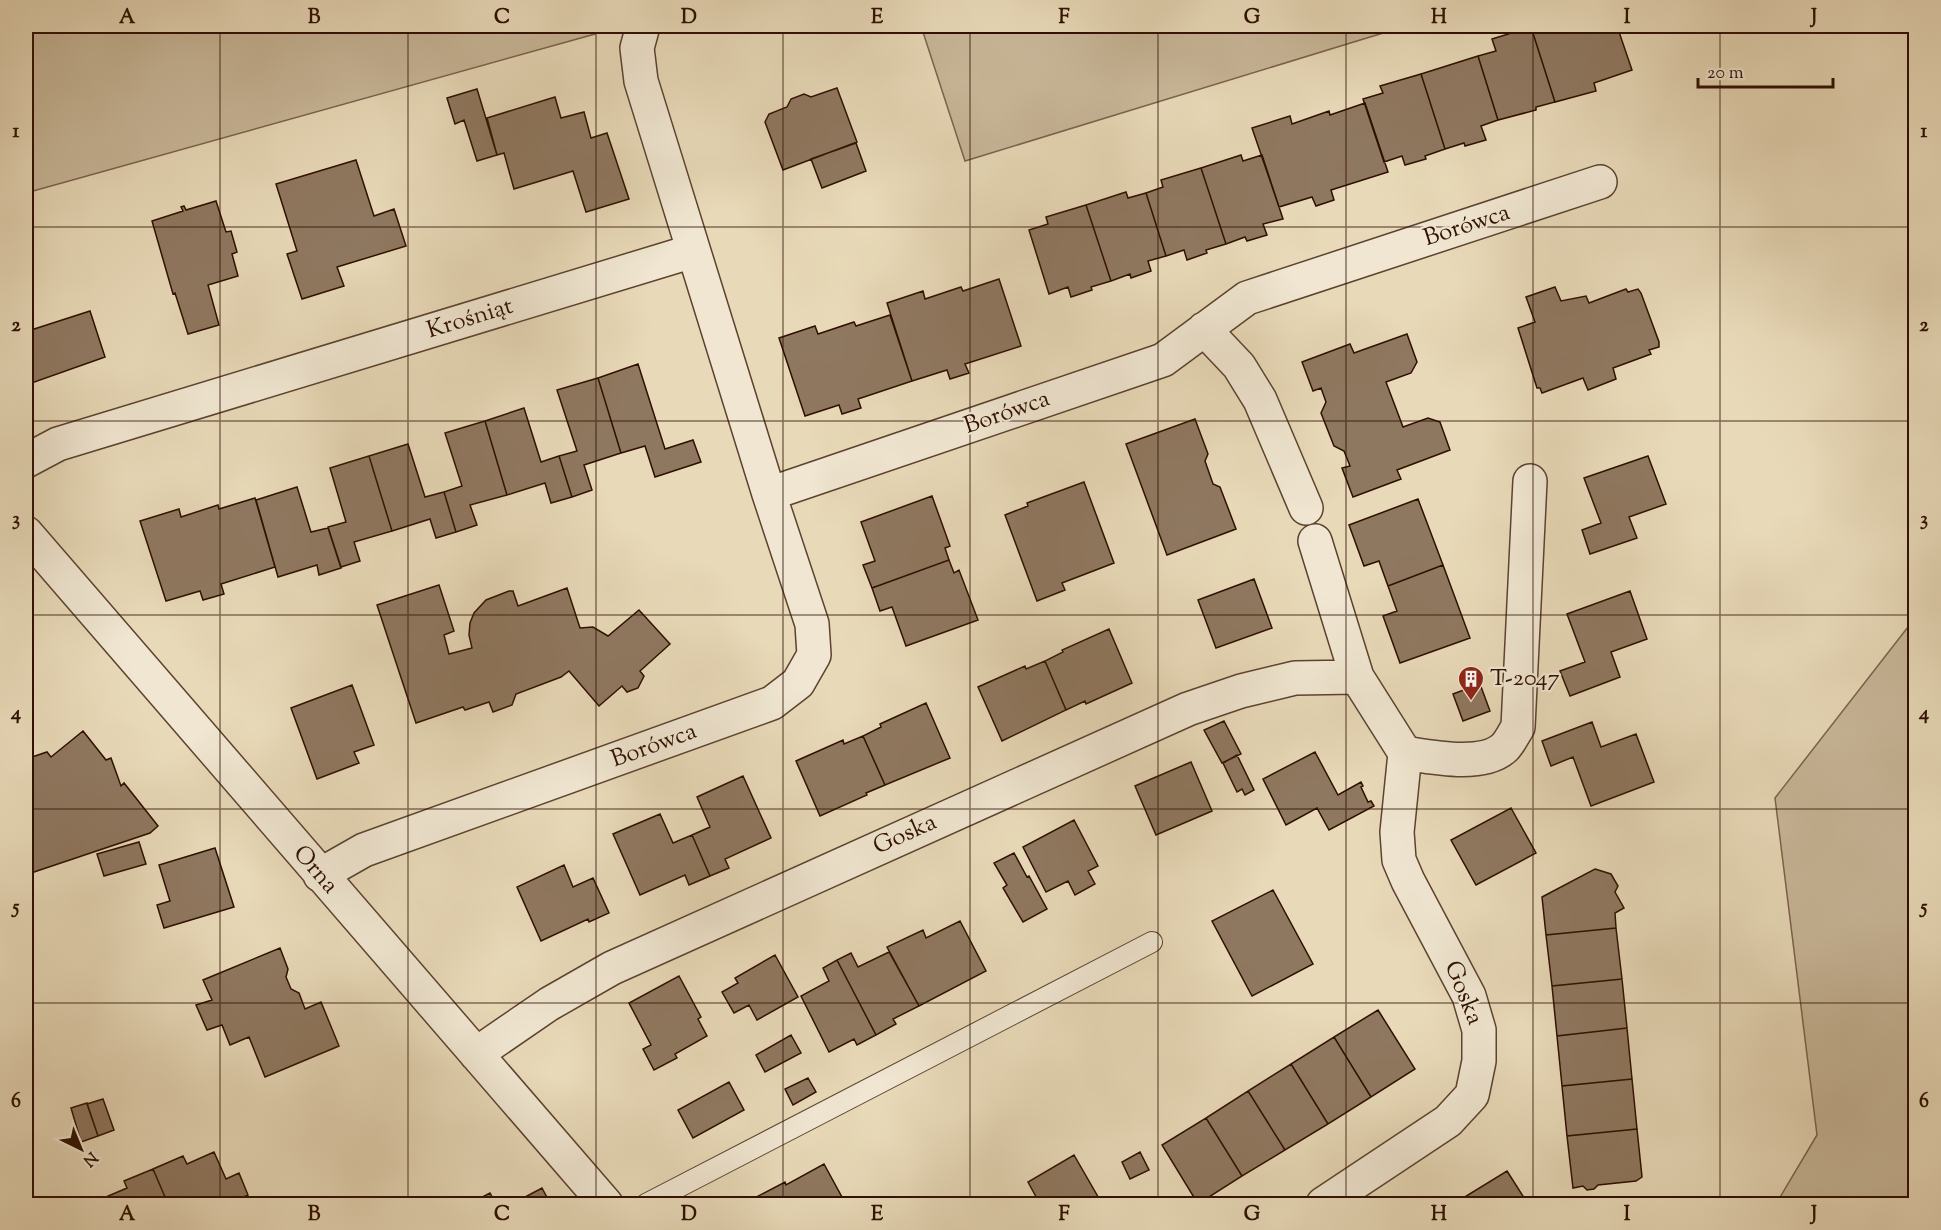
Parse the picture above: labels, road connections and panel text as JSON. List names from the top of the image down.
{
  "streets": {
    "street": [
      "Borówca",
      "Krośniąt",
      "Goska",
      "Orna"
    ]
  },
  "crossings": [
    ["Borówca", "Krośniąt"],
    ["Borówca", "Orna"],
    ["Goska", "Orna"]
  ],
  "places": {
    "building": ["T-2047"]
  },
  "scale_bar": "20 m",
  "north": "bottom right",
  "grid": {
    "columns": [
      "A",
      "B",
      "C",
      "D",
      "E",
      "F",
      "G",
      "H",
      "I",
      "J"
    ],
    "rows": [
      "1",
      "2",
      "3",
      "4",
      "5",
      "6"
    ]
  }
}
